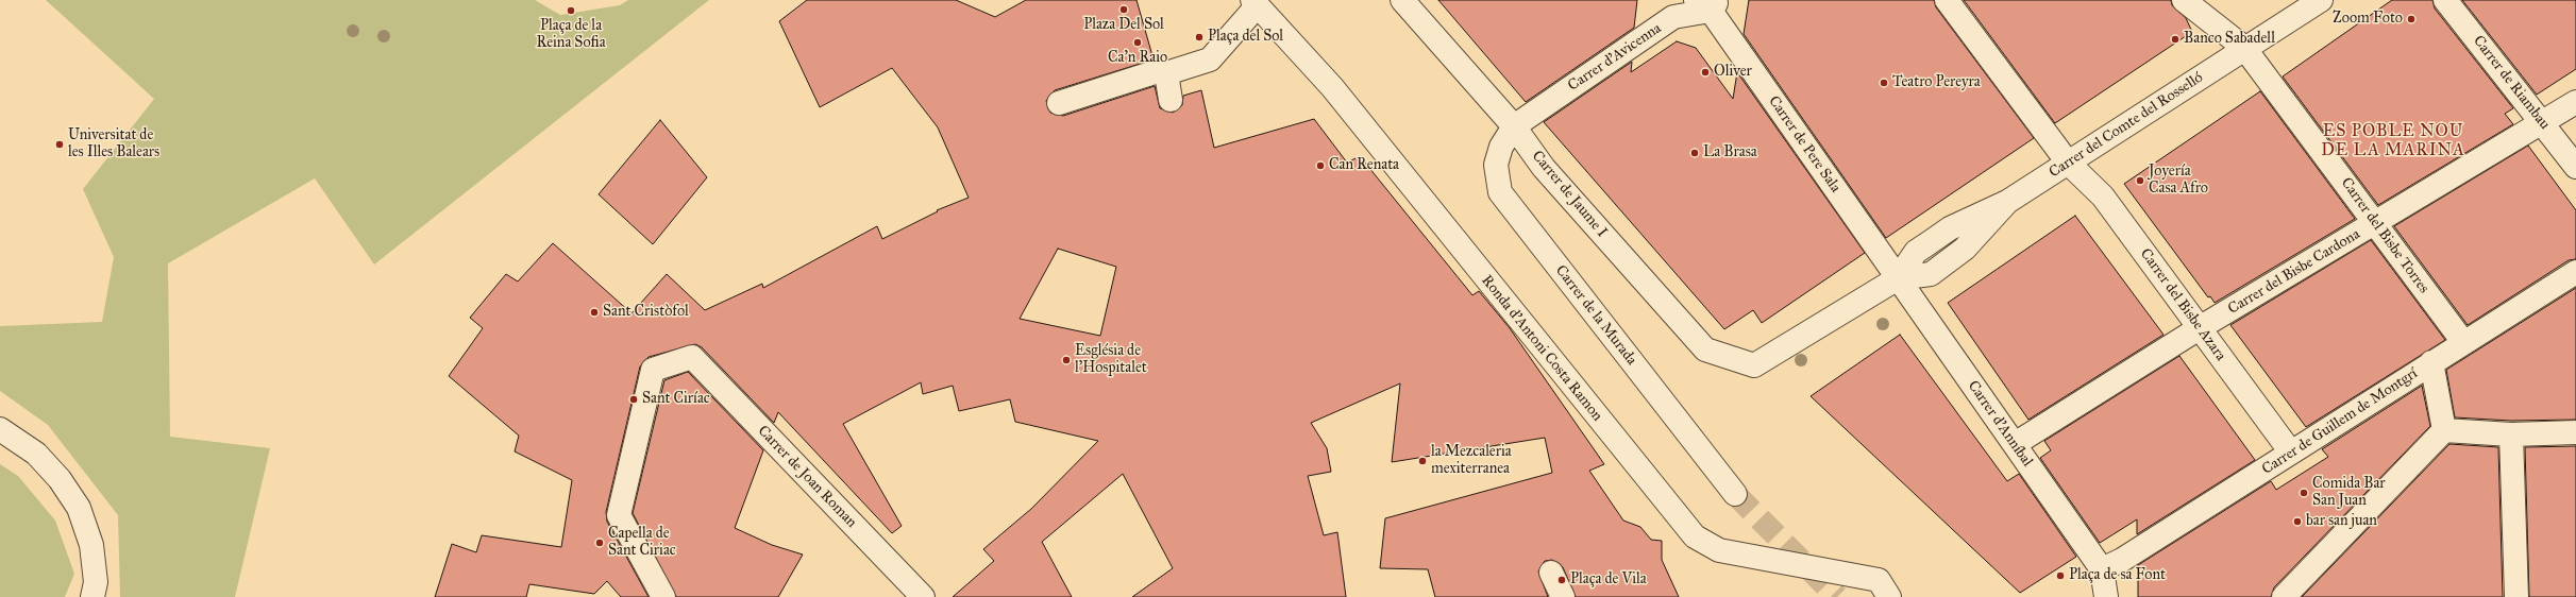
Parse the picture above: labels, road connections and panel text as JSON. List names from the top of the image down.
{
  "streets": {
    "street": [
      "Carrer d'Avicenna",
      "Carrer de Riambau",
      "Carrer del Comte del Rosselló",
      "Carrer de Pere Sala",
      "Carrer de Jaume I",
      "Carrer del Bisbe Torres",
      "Carrer del Bisbe Cardona",
      "Carrer del Bisbe Azara",
      "Carrer de la Murada",
      "Ronda d'Antoni Costa Ramon",
      "Carrer de Guillem de Montgrí",
      "Carrer d'Anníbal",
      "Carrer de Joan Roman"
    ]
  },
  "crossings": [
    ["Carrer d'Avicenna", "Carrer de Pere Sala"],
    ["Carrer d'Avicenna", "Carrer de Jaume I"],
    ["Carrer d'Avicenna", "Carrer de la Murada"],
    ["Carrer de Riambau", "Carrer del Bisbe Cardona"],
    ["Carrer del Comte del Rosselló", "Carrer de Pere Sala"],
    ["Carrer del Comte del Rosselló", "Carrer de Jaume I"],
    ["Carrer del Comte del Rosselló", "Carrer del Bisbe Torres"],
    ["Carrer del Comte del Rosselló", "Carrer del Bisbe Azara"],
    ["Carrer del Comte del Rosselló", "Carrer d'Anníbal"],
    ["Carrer de Pere Sala", "Carrer d'Anníbal"],
    ["Carrer de Jaume I", "Carrer de la Murada"],
    ["Carrer del Bisbe Torres", "Carrer del Bisbe Cardona"],
    ["Carrer del Bisbe Torres", "Carrer de Guillem de Montgrí"],
    ["Carrer del Bisbe Cardona", "Carrer del Bisbe Azara"],
    ["Carrer del Bisbe Cardona", "Carrer d'Anníbal"],
    ["Carrer del Bisbe Azara", "Carrer de Guillem de Montgrí"],
    ["Carrer de Guillem de Montgrí", "Carrer d'Anníbal"]
  ],
  "districts": ["ES POBLE NOU DE LA MARINA"],
  "places": [
    "Plaza Del Sol",
    "Plaça de la Reina Sofia",
    "Zoom Foto",
    "Plaça del Sol",
    "Banco Sabadell",
    "Ca'n Raio",
    "Oliver",
    "Teatro Pereyra",
    "Universitat de les Illes Balears",
    "La Brasa",
    "Can Renata",
    "Joyería Casa Afro",
    "Sant Cristòfol",
    "Església de l'Hospitalet",
    "Sant Ciríac",
    "la Mezcaleria mexiterranea",
    "Comida Bar San Juan",
    "bar san juan",
    "Capella de Sant Ciriac",
    "Plaça de sa Font",
    "Plaça de Vila"
  ]
}
